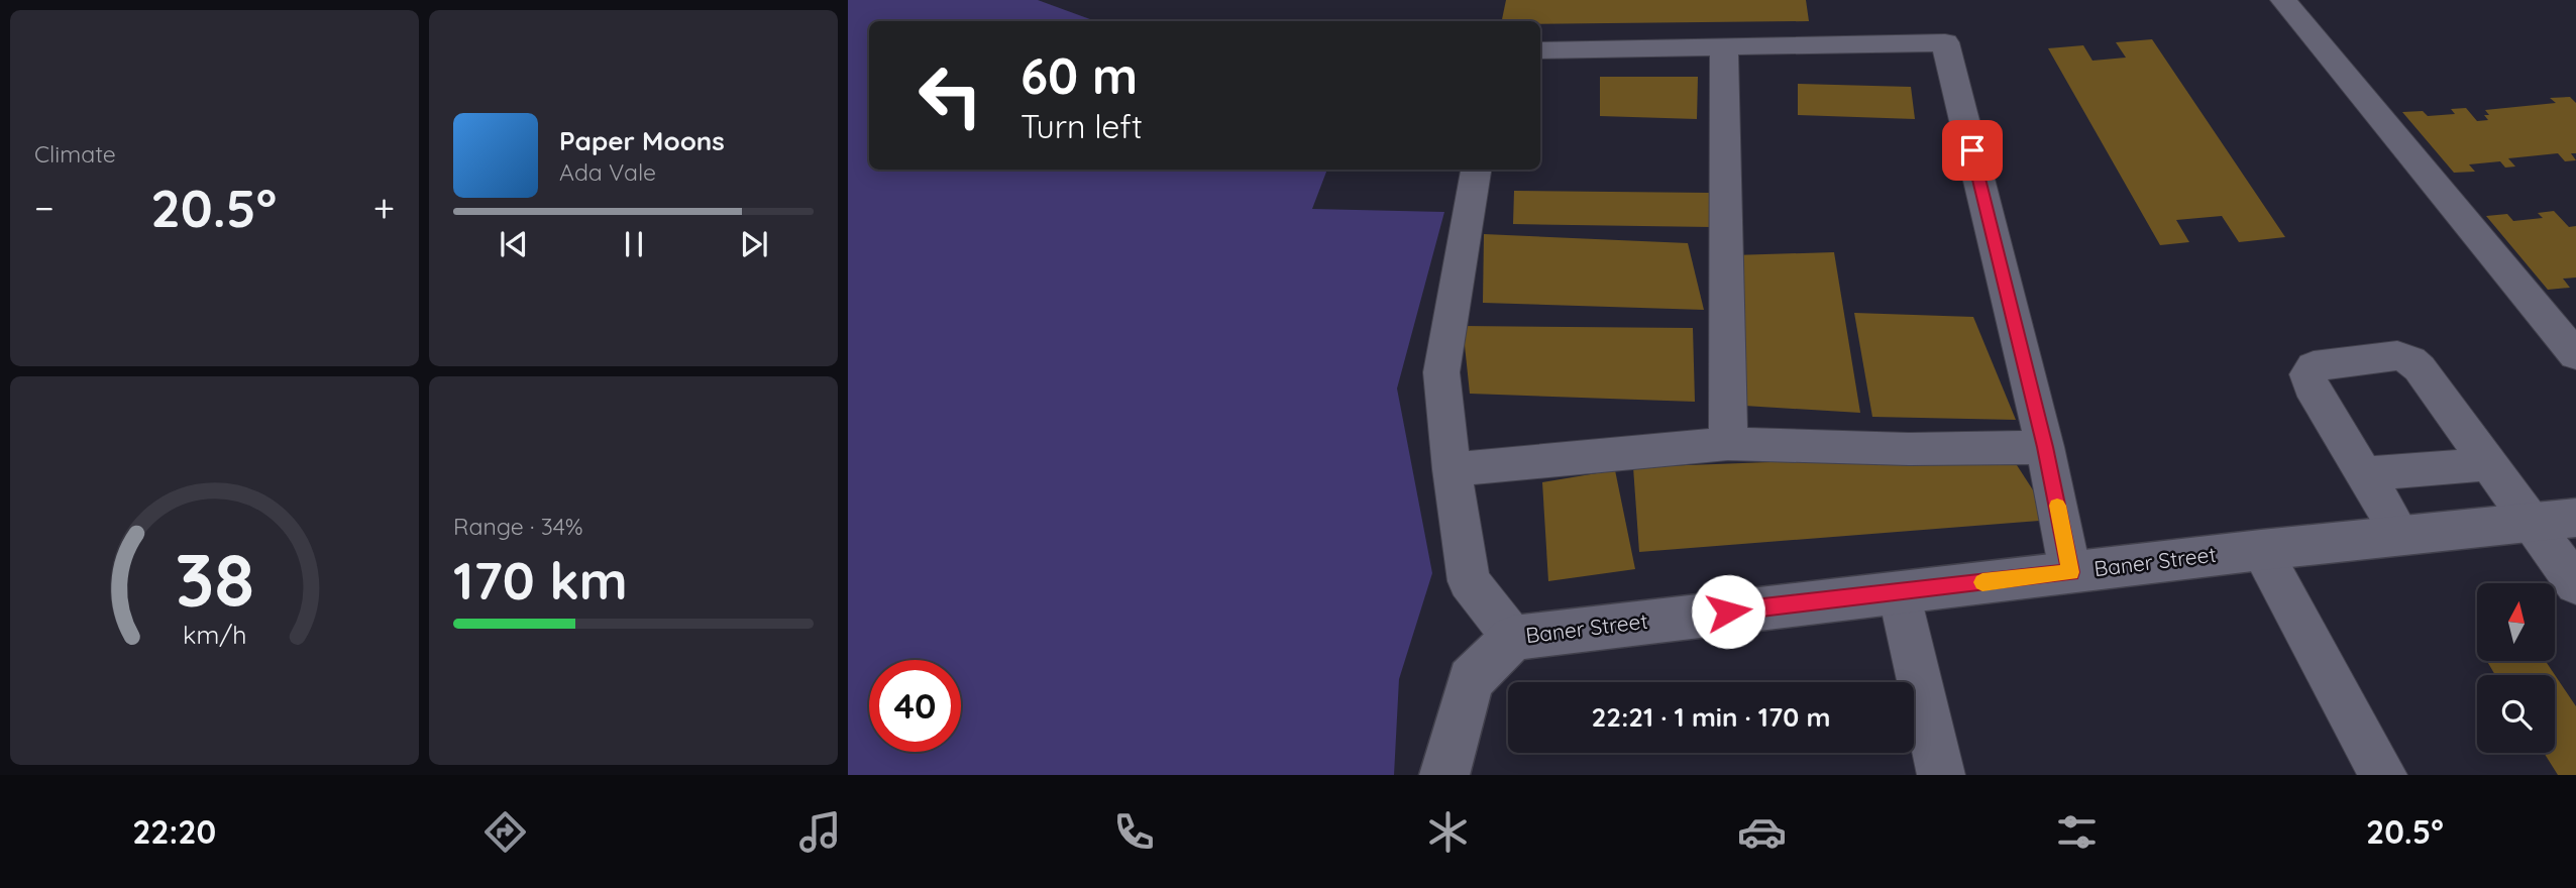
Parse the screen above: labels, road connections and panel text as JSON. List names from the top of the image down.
{
  "streets": {
    "street": ["Baner Street"]
  },
  "north": "top",
  "page": {
    "tile": [
      "Climate",
      ["Range · 34%", "170 km"]
    ],
    "turn": ["60 m", "Turn left"],
    "song": ["Paper Moons", "Ada Vale"],
    "heat": ["−", "20.5°", "+"],
    "limit": "40",
    "trip": "22:21 · 1 min · 170 m",
    "tabs": ["22:20", "20.5°"],
    "gauge": ["38", "km/h"]
  }
}
